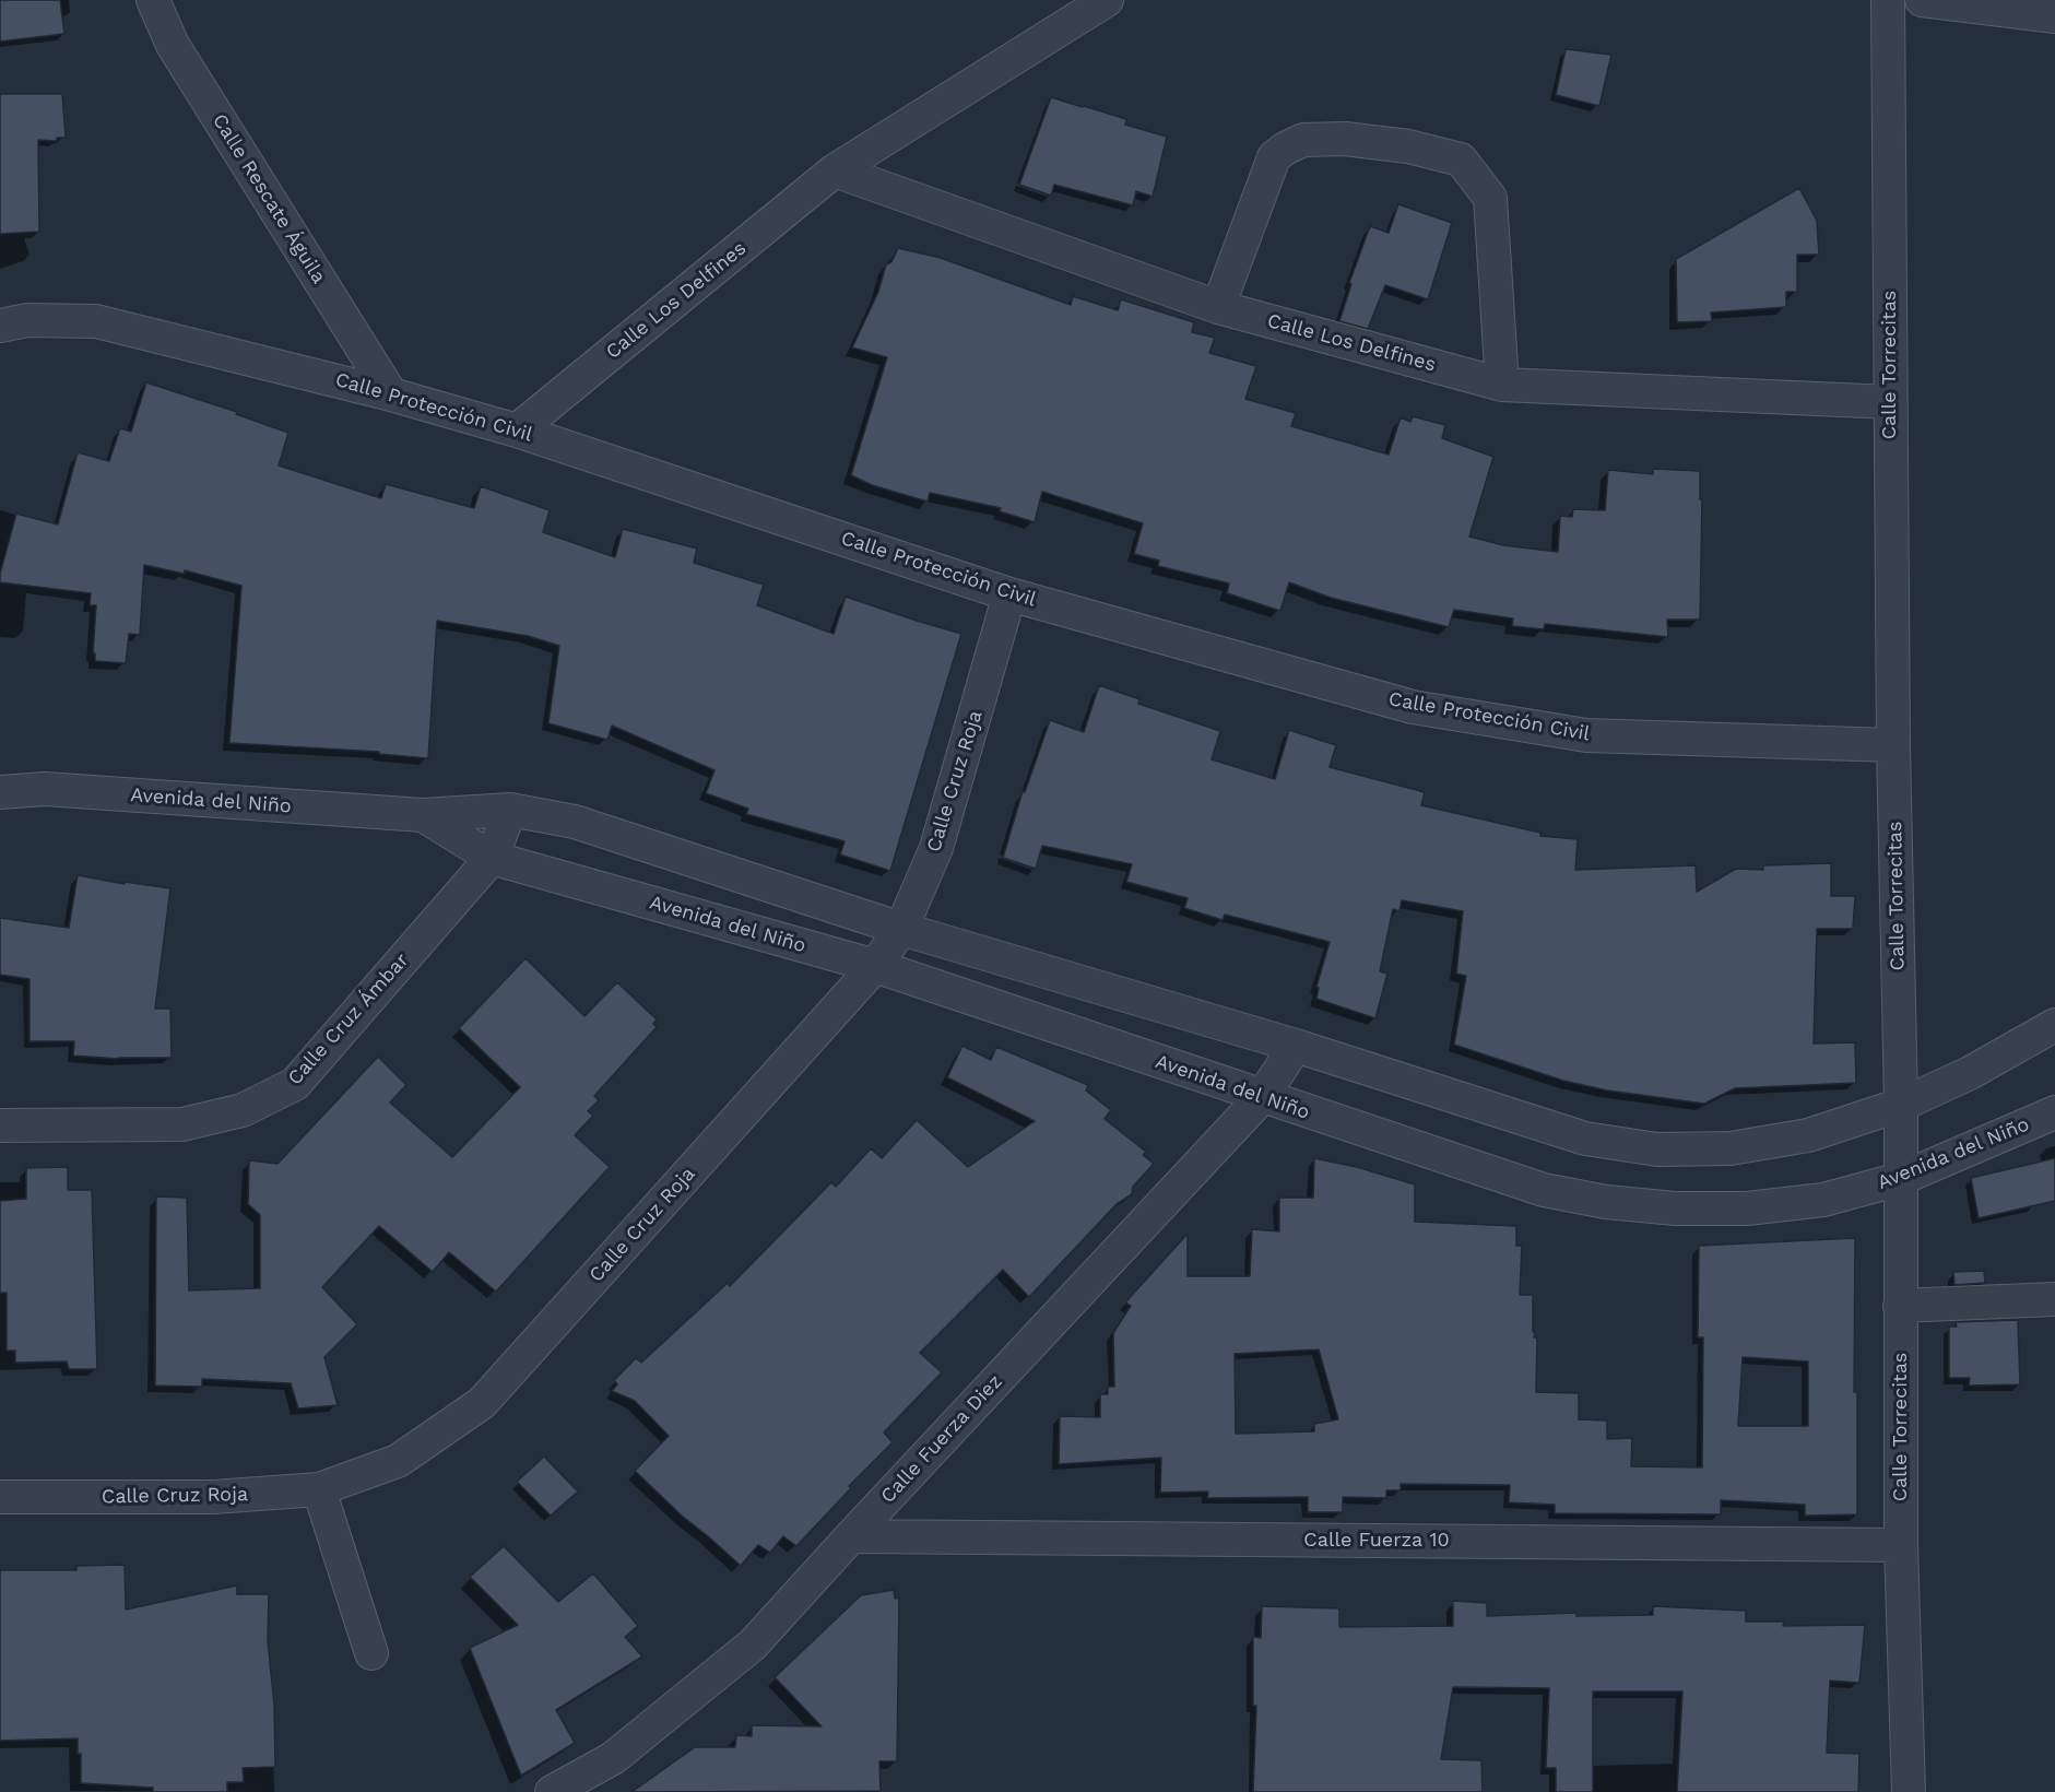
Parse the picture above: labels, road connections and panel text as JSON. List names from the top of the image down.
{
  "streets": {
    "street": [
      "Calle Rescate Águila",
      "Calle Los Delfines",
      "Calle Torrecitas",
      "Calle Protección Civil",
      "Calle Cruz Roja",
      "Avenida del Niño",
      "Calle Cruz Ámbar",
      "Calle Fuerza Diez",
      "Calle Fuerza 10"
    ]
  },
  "crossings": [
    ["Calle Rescate Águila", "Calle Protección Civil"],
    ["Calle Los Delfines", "Calle Torrecitas"],
    ["Calle Los Delfines", "Calle Protección Civil"],
    ["Calle Torrecitas", "Calle Protección Civil"],
    ["Calle Torrecitas", "Avenida del Niño"],
    ["Calle Torrecitas", "Calle Fuerza 10"],
    ["Calle Protección Civil", "Calle Cruz Roja"],
    ["Calle Cruz Roja", "Avenida del Niño"],
    ["Avenida del Niño", "Calle Cruz Ámbar"],
    ["Avenida del Niño", "Calle Fuerza Diez"],
    ["Calle Fuerza Diez", "Calle Fuerza 10"]
  ]
}
